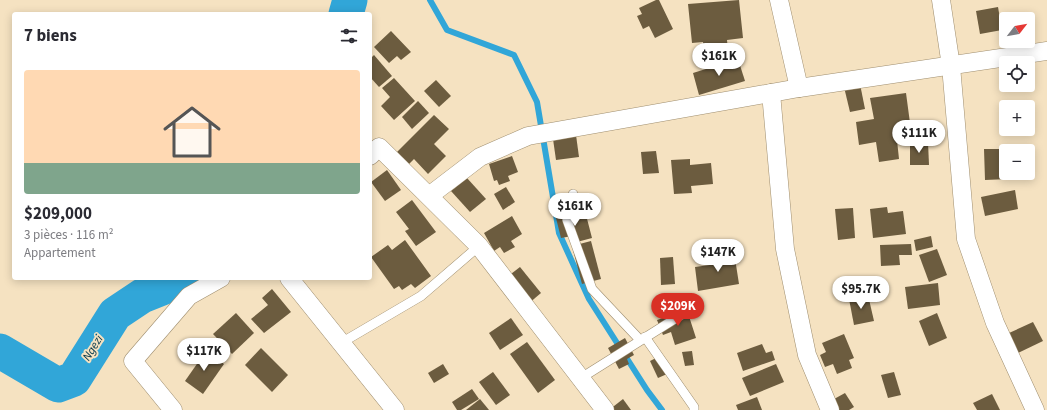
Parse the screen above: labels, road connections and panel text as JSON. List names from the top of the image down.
{
  "water": ["Ngezi"],
  "north": "top right",
  "page": {
    "map_buttons": ["+", "−"],
    "heading": "7 biens",
    "price": [
      "$161K",
      "$111K",
      "$161K",
      "$147K",
      "$95.7K",
      "$209K",
      "$117K"
    ],
    "list": [
      {
        "name": "$209,000",
        "note": "3 pièces · 116 m² · Appartement"
      }
    ]
  }
}
